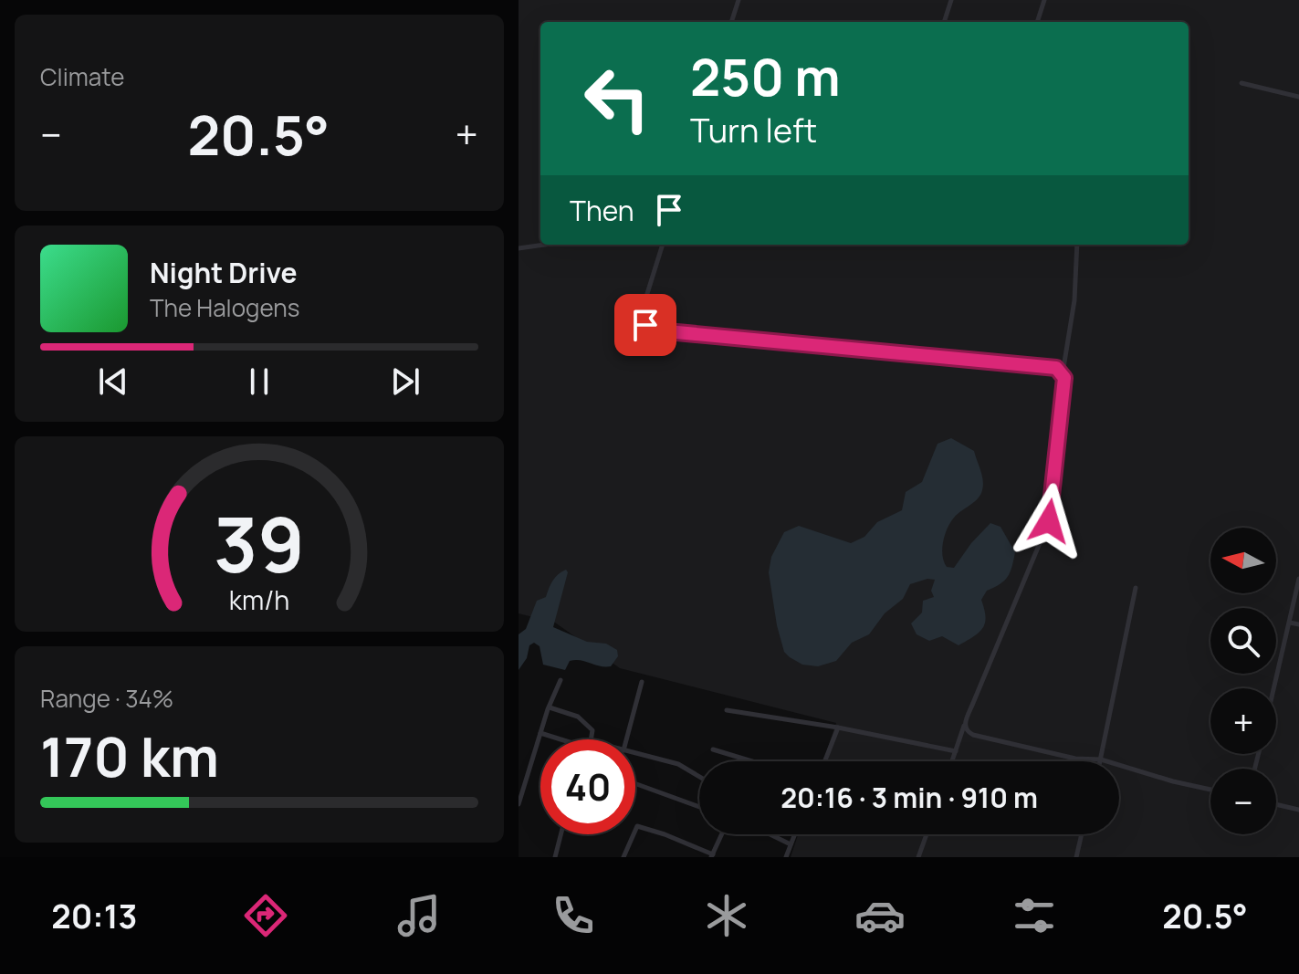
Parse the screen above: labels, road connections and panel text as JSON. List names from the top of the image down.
{
  "north": "left",
  "page": {
    "tile": [
      "Climate",
      ["Range · 34%", "170 km"]
    ],
    "turn": ["250 m", "Turn left"],
    "heat": ["−", "20.5°", "+"],
    "then": "Then",
    "song": ["Night Drive", "The Halogens"],
    "map_buttons": ["+", "−"],
    "limit": "40",
    "trip": "20:16 · 3 min · 910 m",
    "tabs": ["20:13", "20.5°"],
    "gauge": ["39", "km/h"]
  }
}
